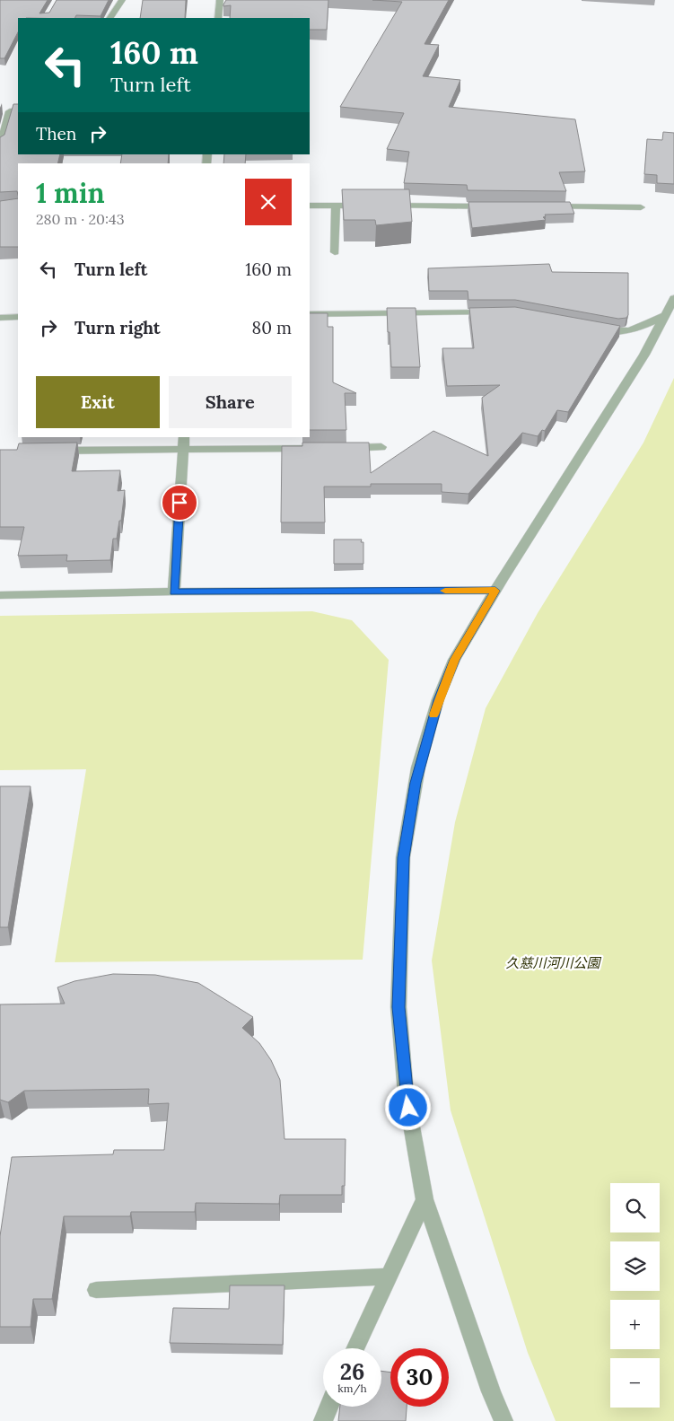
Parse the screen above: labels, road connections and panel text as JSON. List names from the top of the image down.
{
  "parks": ["久慈川河川公園"],
  "page": {
    "turn": ["160 m", "Turn left"],
    "then": "Then",
    "heading": ["1 min", "280 m · 20:43"],
    "list": [
      {
        "name": "Turn left",
        "value": "160 m"
      },
      {
        "name": "Turn right",
        "value": "80 m"
      }
    ],
    "buttons": ["Exit", "Share"],
    "map_buttons": ["+", "−"],
    "speed": "26 km/h",
    "limit": "30"
  }
}
